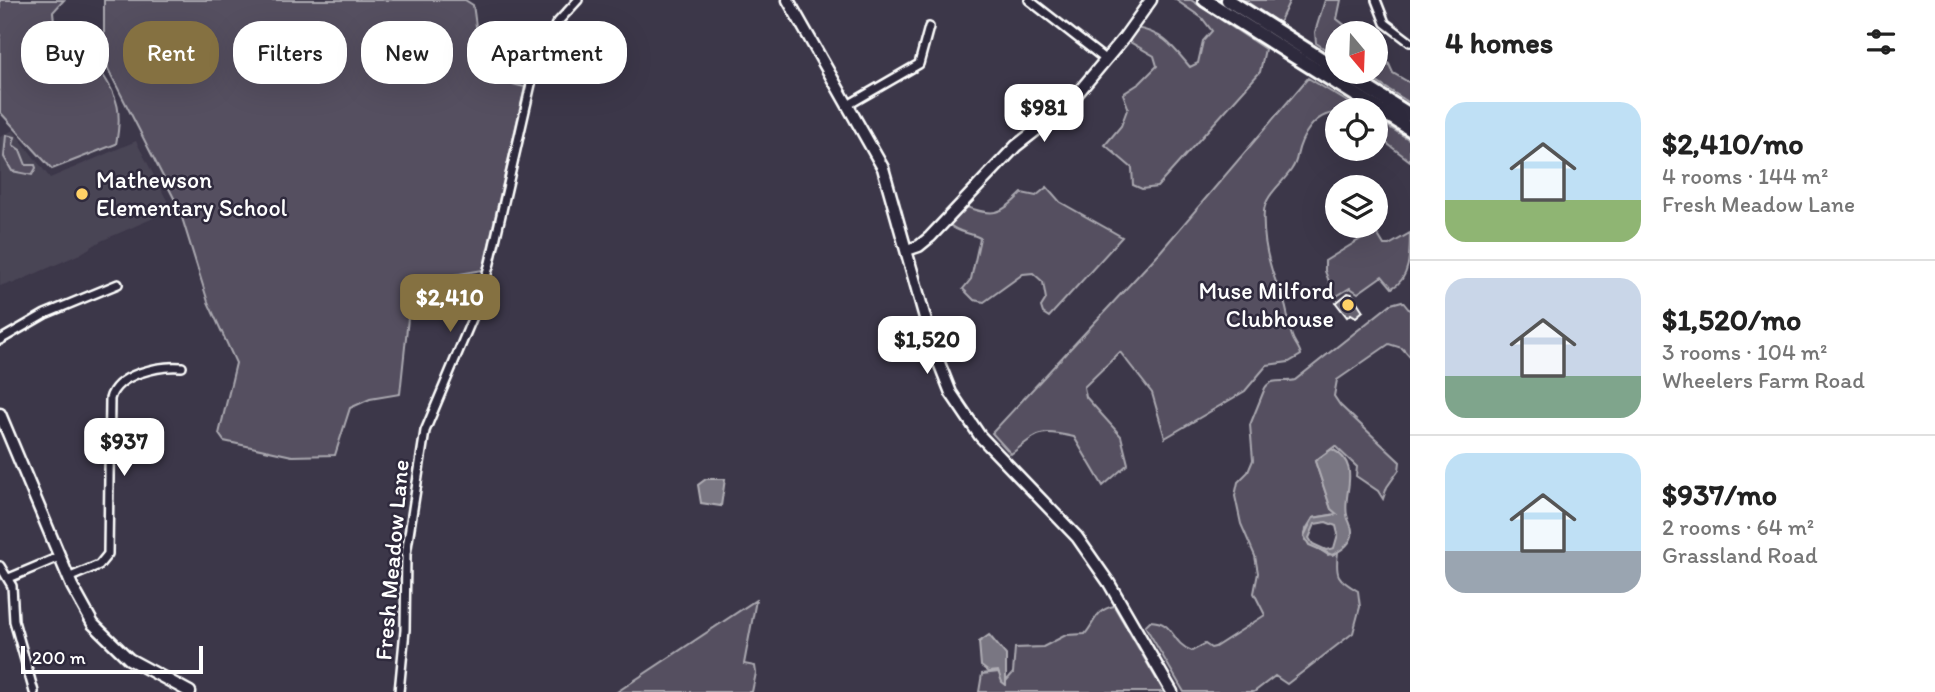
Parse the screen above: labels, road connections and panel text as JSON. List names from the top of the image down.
{
  "streets": {
    "street": ["Fresh Meadow Lane"]
  },
  "places": ["Mathewson Elementary School", "Muse Milford Clubhouse"],
  "scale_bar": "200 m",
  "north": "bottom",
  "page": {
    "heading": "4 homes",
    "chip": [
      "Buy",
      "Rent",
      "Filters",
      "New",
      "Apartment"
    ],
    "price": [
      "$981",
      "$2,410",
      "$1,520",
      "$937"
    ],
    "list": [
      {
        "name": "$2,410/mo",
        "note": "4 rooms · 144 m² · Fresh Meadow Lane"
      },
      {
        "name": "$1,520/mo",
        "note": "3 rooms · 104 m² · Wheelers Farm Road"
      },
      {
        "name": "$937/mo",
        "note": "2 rooms · 64 m² · Grassland Road"
      }
    ],
    "scale": "200 m"
  }
}
